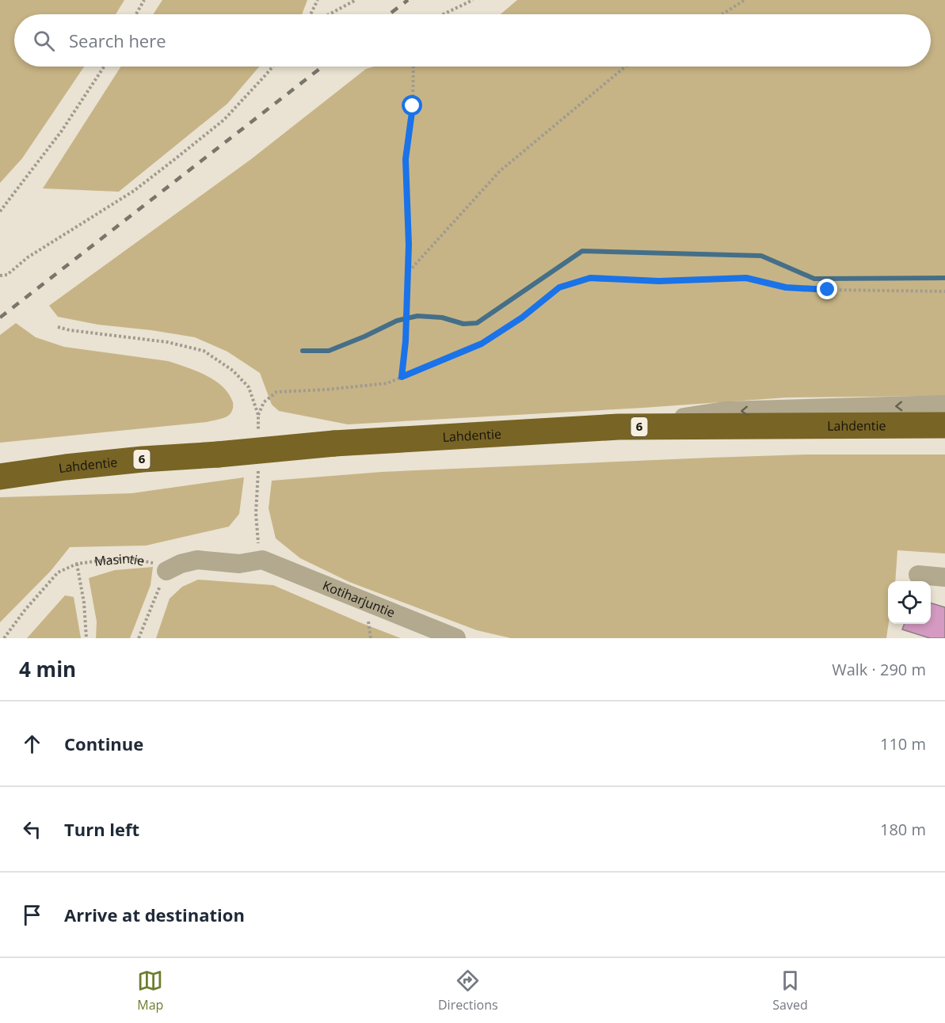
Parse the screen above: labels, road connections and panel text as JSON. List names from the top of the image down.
{
  "streets": {
    "highway": ["Lahdentie", "6"],
    "street": ["Kotiharjuntie"],
    "path": ["Masintie"]
  },
  "page": {
    "search": "Search here",
    "heading": ["4 min", "Walk · 290 m"],
    "list": [
      ["Continue", "110 m"],
      ["Turn left", "180 m"],
      "Arrive at destination"
    ],
    "nav": ["Map", "Directions", "Saved"]
  }
}
